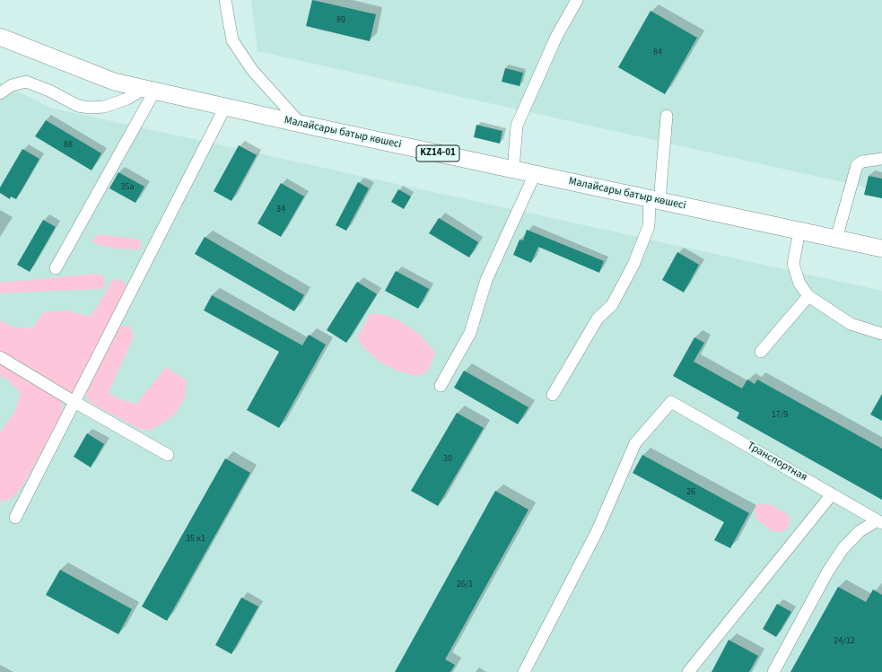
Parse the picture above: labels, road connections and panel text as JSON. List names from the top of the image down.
{
  "streets": {
    "highway": ["Малайсары батыр көшесі", "KZ14-01"],
    "street": ["Транспортная"]
  },
  "house_numbers": [
    "89",
    "84",
    "88",
    "35а",
    "34",
    "17/9",
    "30",
    "26",
    "35 к1",
    "26/1",
    "24/12"
  ]
}
